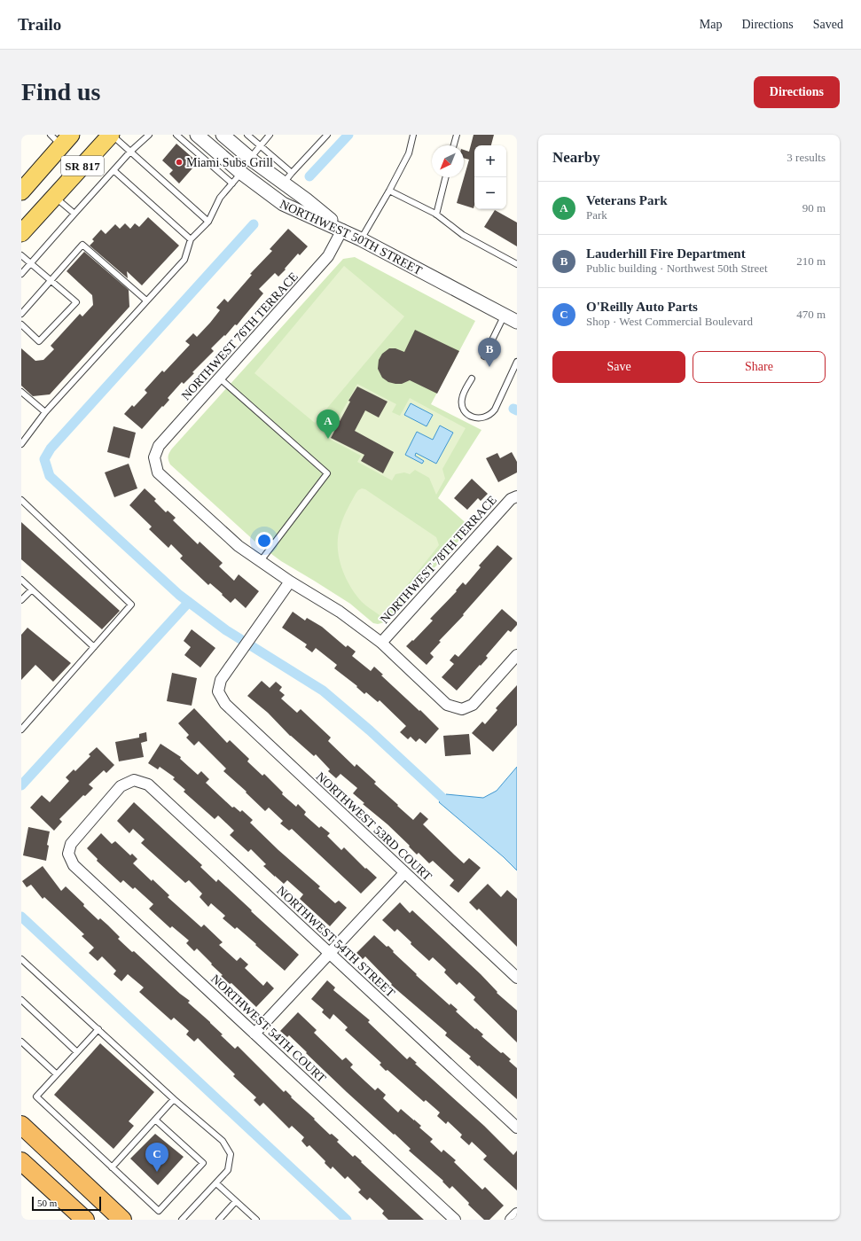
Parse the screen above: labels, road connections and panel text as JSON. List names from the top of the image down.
{
  "streets": {
    "main road": ["SR 817"],
    "street": [
      "NORTHWEST 50TH STREET",
      "NORTHWEST 76TH TERRACE",
      "NORTHWEST 78TH TERRACE",
      "NORTHWEST 53RD COURT",
      "NORTHWEST 54TH STREET",
      "NORTHWEST 54TH COURT"
    ]
  },
  "crossings": [
    ["NORTHWEST 50TH STREET", "NORTHWEST 76TH TERRACE"],
    ["NORTHWEST 54TH STREET", "NORTHWEST 54TH COURT"]
  ],
  "places": ["Miami Subs Grill"],
  "scale_bar": "50 m",
  "north": "bottom left",
  "page": {
    "header": "Trailo",
    "nav": ["Map", "Directions", "Saved"],
    "buttons": [
      "Directions",
      ["Save", "Share"]
    ],
    "title": "Find us",
    "heading": ["Nearby", "3 results"],
    "map_buttons": ["+", "−"],
    "list": [
      {
        "mark": "A",
        "name": "Veterans Park",
        "note": "Park",
        "value": "90 m"
      },
      {
        "mark": "B",
        "name": "Lauderhill Fire Department",
        "note": "Public building · Northwest 50th Street",
        "value": "210 m"
      },
      {
        "mark": "C",
        "name": "O'Reilly Auto Parts",
        "note": "Shop · West Commercial Boulevard",
        "value": "470 m"
      }
    ],
    "pins": ["B", "A", "C"],
    "scale": "50 m"
  }
}
